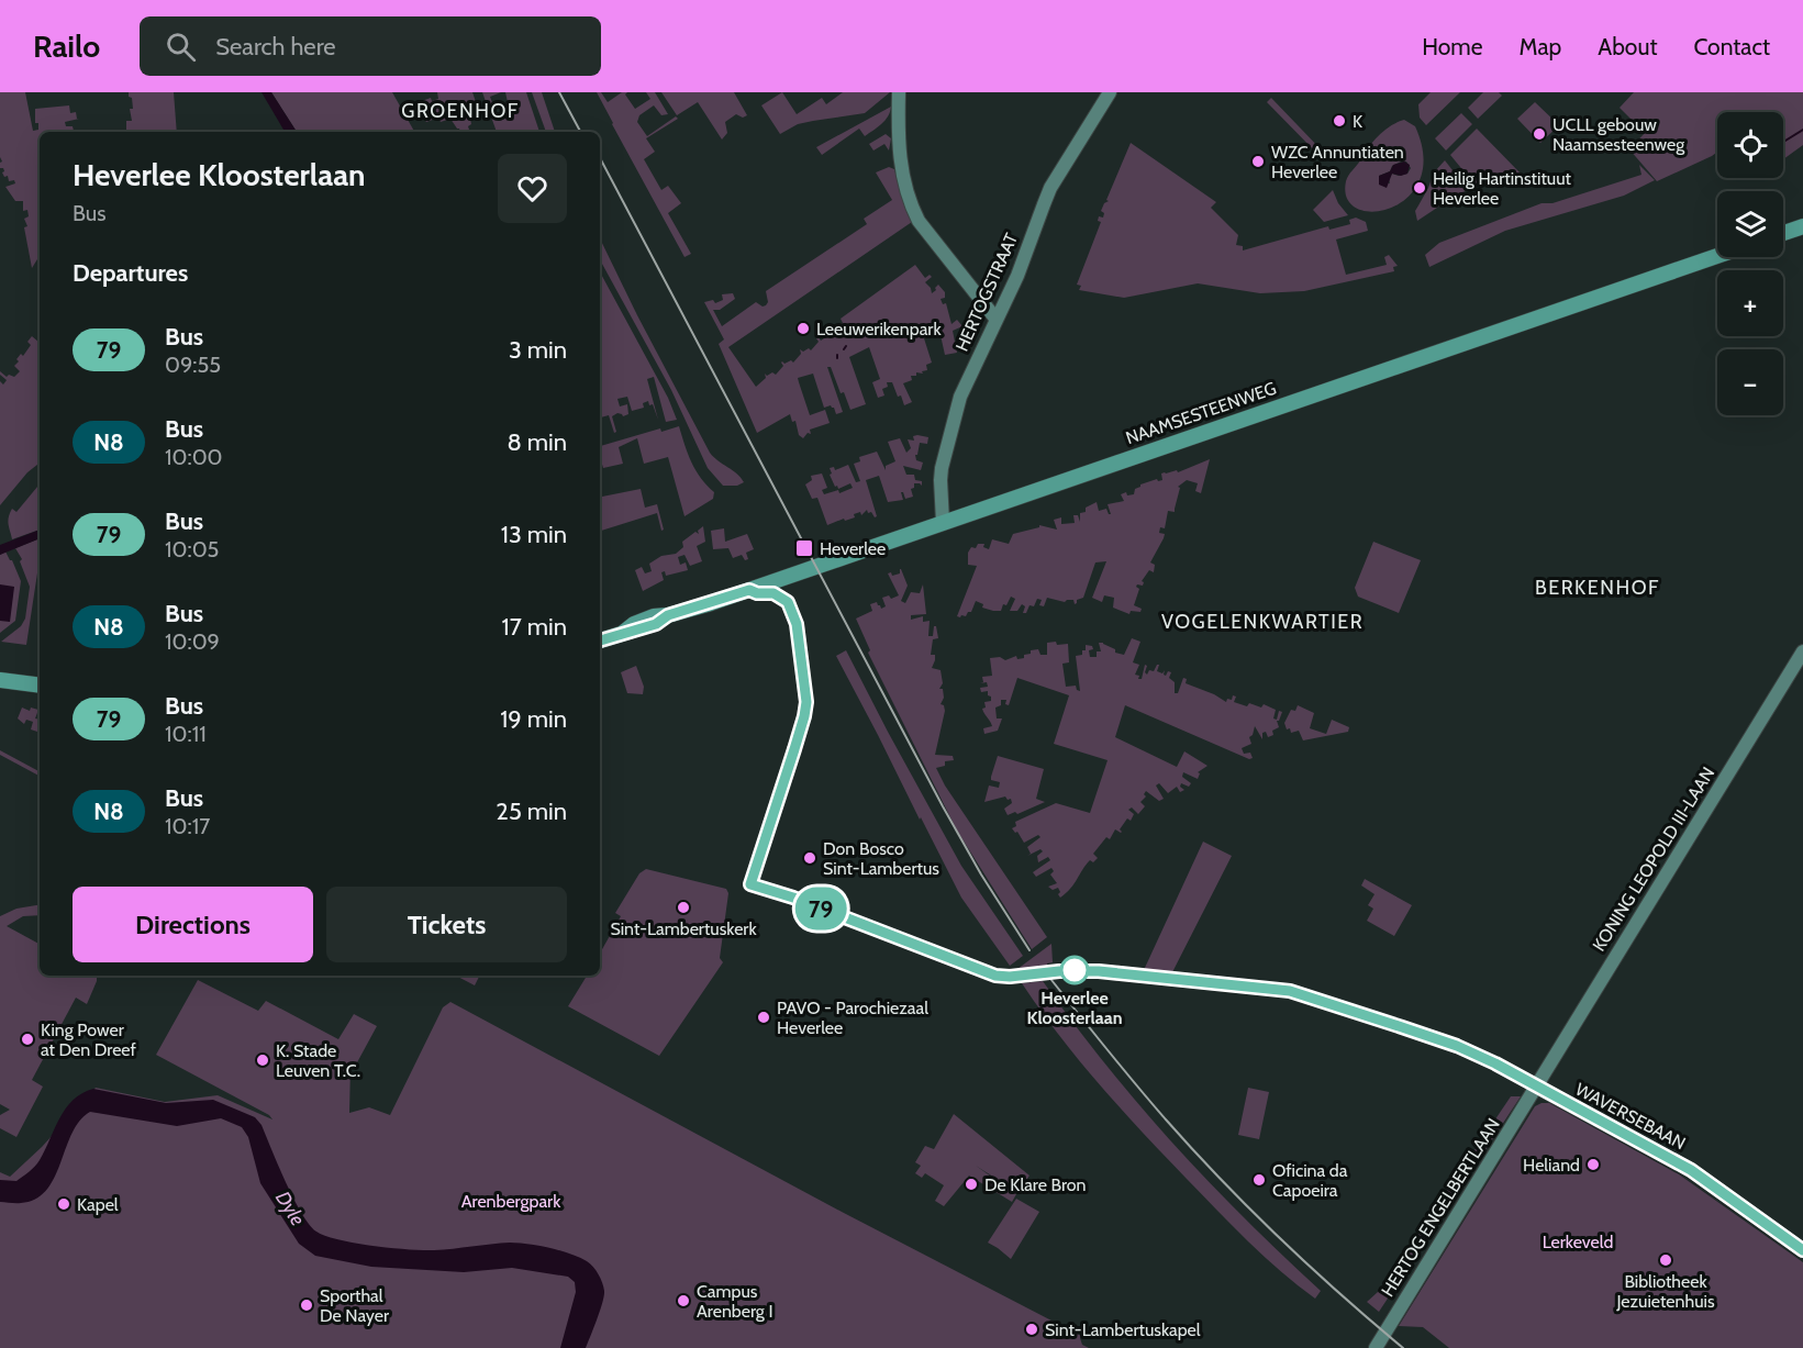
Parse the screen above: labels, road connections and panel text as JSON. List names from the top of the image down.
{
  "streets": {
    "main road": ["NAAMSESTEENWEG"],
    "street": [
      "HERTOGSTRAAT",
      "KONING LEOPOLD III-LAAN",
      "WAVERSEBAAN",
      "HERTOG ENGELBERTLAAN"
    ]
  },
  "crossings": [
    ["HERTOGSTRAAT", "NAAMSESTEENWEG"],
    ["KONING LEOPOLD III-LAAN", "WAVERSEBAAN"],
    ["KONING LEOPOLD III-LAAN", "HERTOG ENGELBERTLAAN"],
    ["WAVERSEBAAN", "HERTOG ENGELBERTLAAN"]
  ],
  "districts": ["GROENHOF", "BERKENHOF", "VOGELENKWARTIER"],
  "water": ["Dyle"],
  "parks": ["Arenbergpark", "Lerkeveld"],
  "places": {
    "other": [
      "K",
      "UCLL gebouw Naamsesteenweg",
      "WZC Annuntiaten Heverlee",
      "Heilig Hartinstituut Heverlee",
      "Leeuwerikenpark",
      "Don Bosco Sint-Lambertus",
      "Sint-Lambertuskerk",
      "Heverlee Kloosterlaan",
      "PAVO - Parochiezaal Heverlee",
      "King Power at Den Dreef",
      "K. Stade Leuven T.C.",
      "Heliand",
      "Oficina da Capoeira",
      "De Klare Bron",
      "Kapel",
      "Bibliotheek Jezuietenhuis",
      "Campus Arenberg I",
      "Sporthal De Nayer",
      "Sint-Lambertuskapel"
    ],
    "transit": ["Heverlee"]
  },
  "lines": ["bus line 79"],
  "page": {
    "header": "Railo",
    "search": "Search here",
    "nav": [
      "Home",
      "Map",
      "About",
      "Contact"
    ],
    "on_map": "79",
    "map_buttons": ["+", "−"],
    "heading": [
      ["Heverlee Kloosterlaan", "Bus"],
      "Departures"
    ],
    "list": [
      {
        "mark": "79",
        "name": "Bus",
        "note": "09:55",
        "value": "3 min"
      },
      {
        "mark": "N8",
        "name": "Bus",
        "note": "10:00",
        "value": "8 min"
      },
      {
        "mark": "79",
        "name": "Bus",
        "note": "10:05",
        "value": "13 min"
      },
      {
        "mark": "N8",
        "name": "Bus",
        "note": "10:09",
        "value": "17 min"
      },
      {
        "mark": "79",
        "name": "Bus",
        "note": "10:11",
        "value": "19 min"
      },
      {
        "mark": "N8",
        "name": "Bus",
        "note": "10:17",
        "value": "25 min"
      }
    ],
    "buttons": ["Directions", "Tickets"]
  }
}
